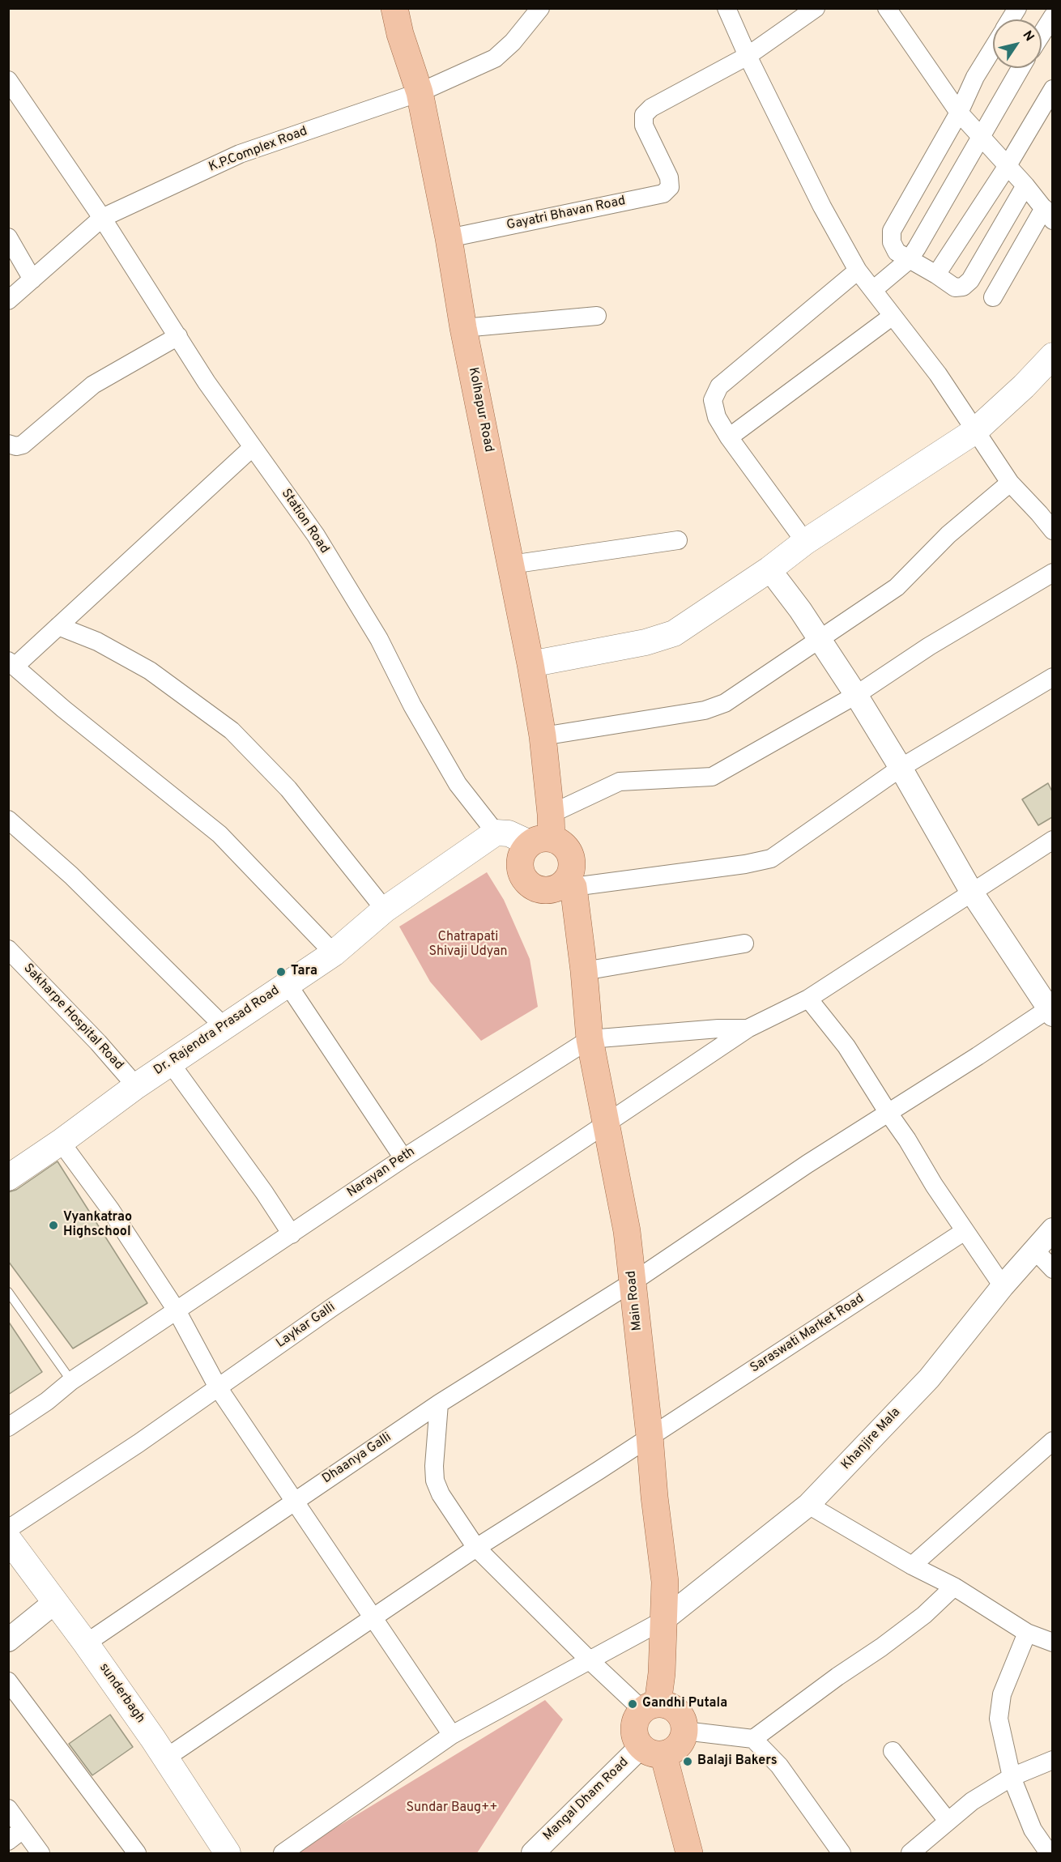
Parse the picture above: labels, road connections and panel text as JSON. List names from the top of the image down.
{
  "streets": {
    "main road": [
      "Kolhapur Road",
      "Dr. Rajendra Prasad Road",
      "Main Road",
      "sunderbagh"
    ],
    "street": [
      "K.P.Complex Road",
      "Gayatri Bhavan Road",
      "Station Road",
      "Sakharpe Hospital Road",
      "Narayan Peth",
      "Laykar Galli",
      "Saraswati Market Road",
      "Khanjire Mala",
      "Dhaanya Galli",
      "Mangal Dham Road"
    ]
  },
  "crossings": [
    ["K.P.Complex Road", "Kolhapur Road"],
    ["K.P.Complex Road", "Station Road"],
    ["Gayatri Bhavan Road", "Kolhapur Road"],
    ["Kolhapur Road", "Main Road"],
    ["Station Road", "Dr. Rajendra Prasad Road"],
    ["Sakharpe Hospital Road", "Dr. Rajendra Prasad Road"],
    ["Narayan Peth", "Main Road"],
    ["Main Road", "Laykar Galli"],
    ["Main Road", "Saraswati Market Road"],
    ["Main Road", "Khanjire Mala"],
    ["Main Road", "Dhaanya Galli"],
    ["Main Road", "Mangal Dham Road"],
    ["Saraswati Market Road", "sunderbagh"],
    ["Dhaanya Galli", "sunderbagh"]
  ],
  "parks": ["Chatrapati Shivaji Udyan", "Sundar Baug++"],
  "places": [
    "Tara",
    "Vyankatrao Highschool",
    "Gandhi Putala",
    "Balaji Bakers"
  ],
  "north": "top right"
}
